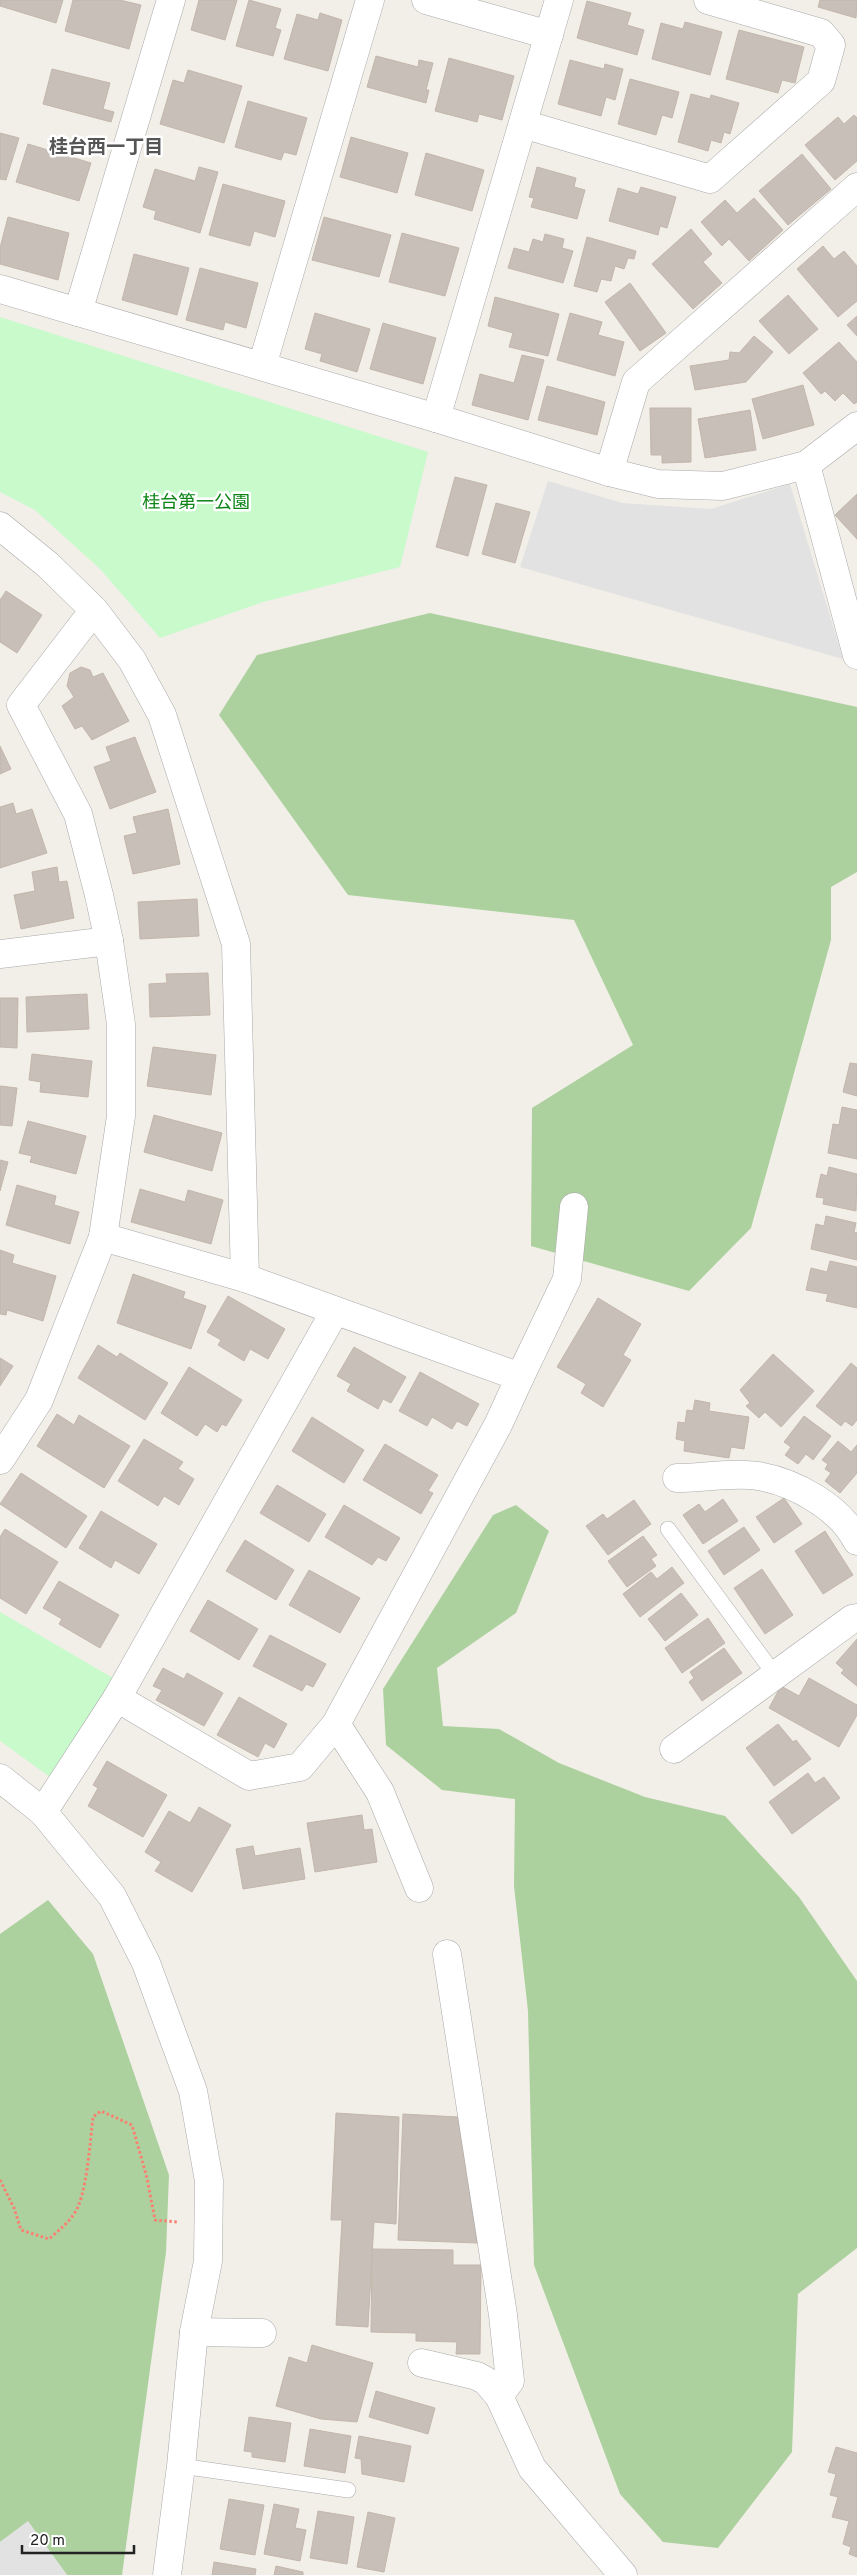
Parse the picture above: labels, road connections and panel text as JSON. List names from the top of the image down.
{
  "districts": ["桂台西一丁目"],
  "parks": ["桂台第一公園"],
  "scale_bar": "20 m"
}
